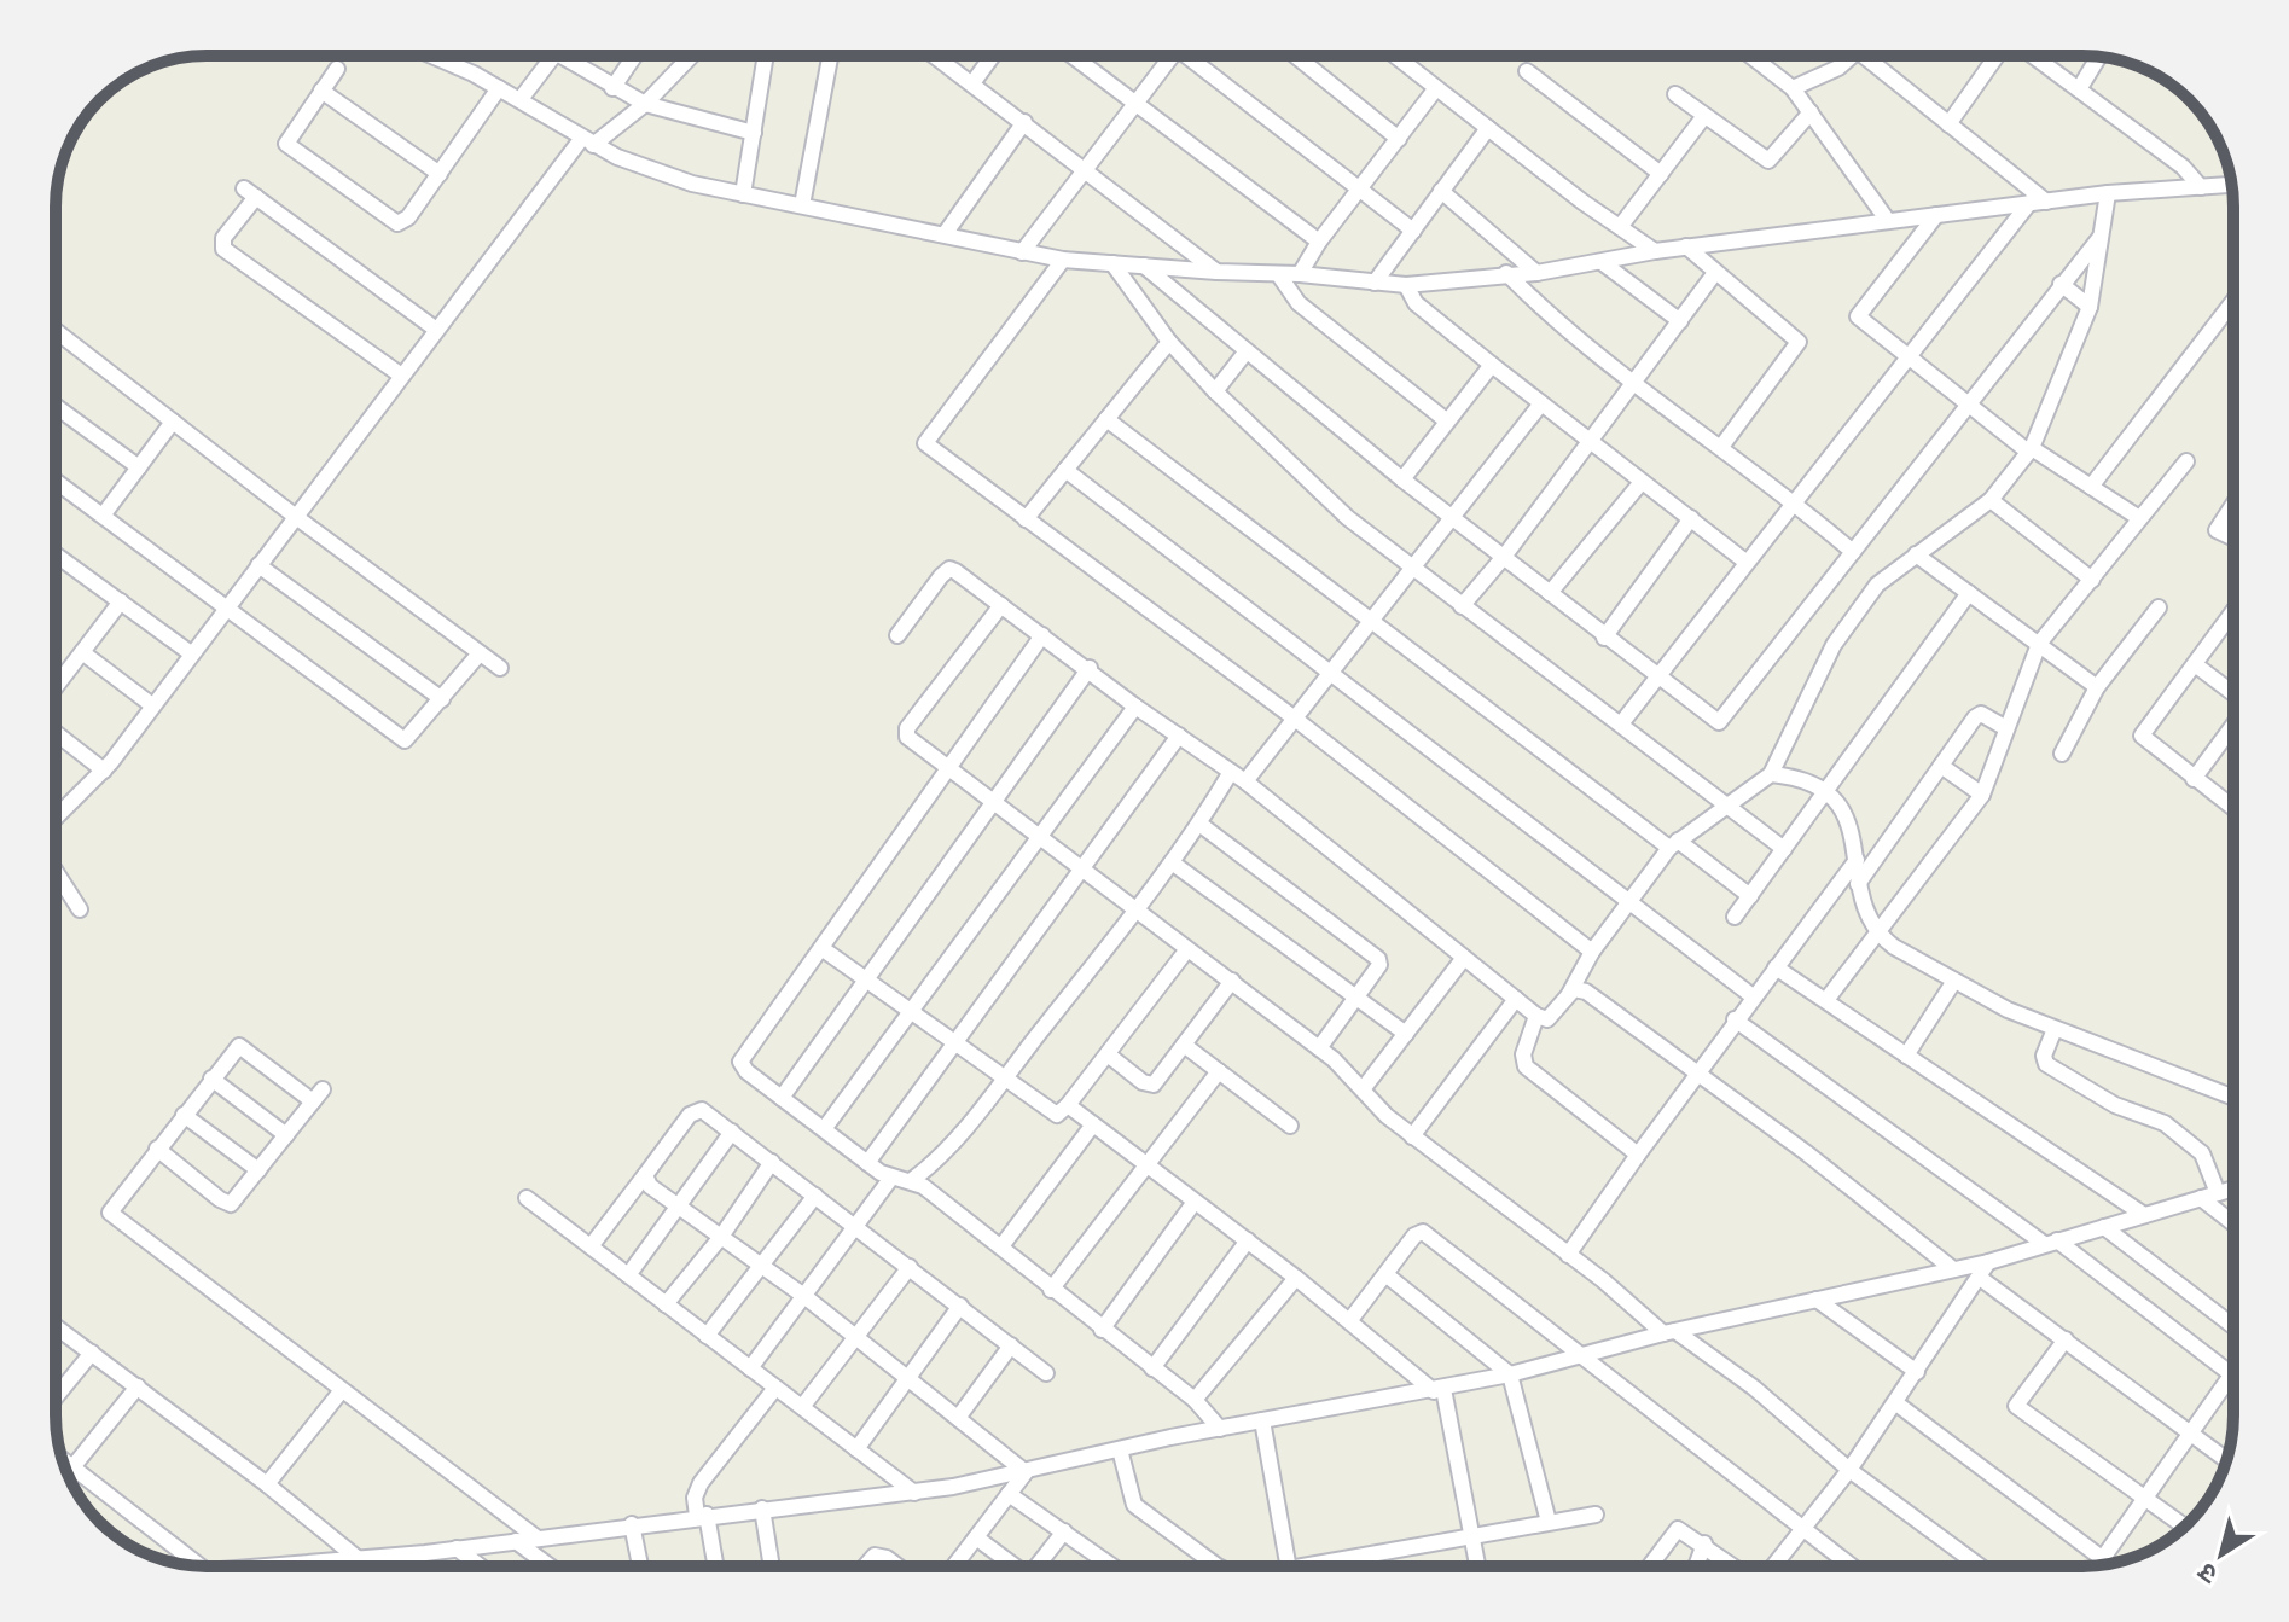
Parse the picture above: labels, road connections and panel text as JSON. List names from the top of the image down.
{
  "north": "bottom left"
}
